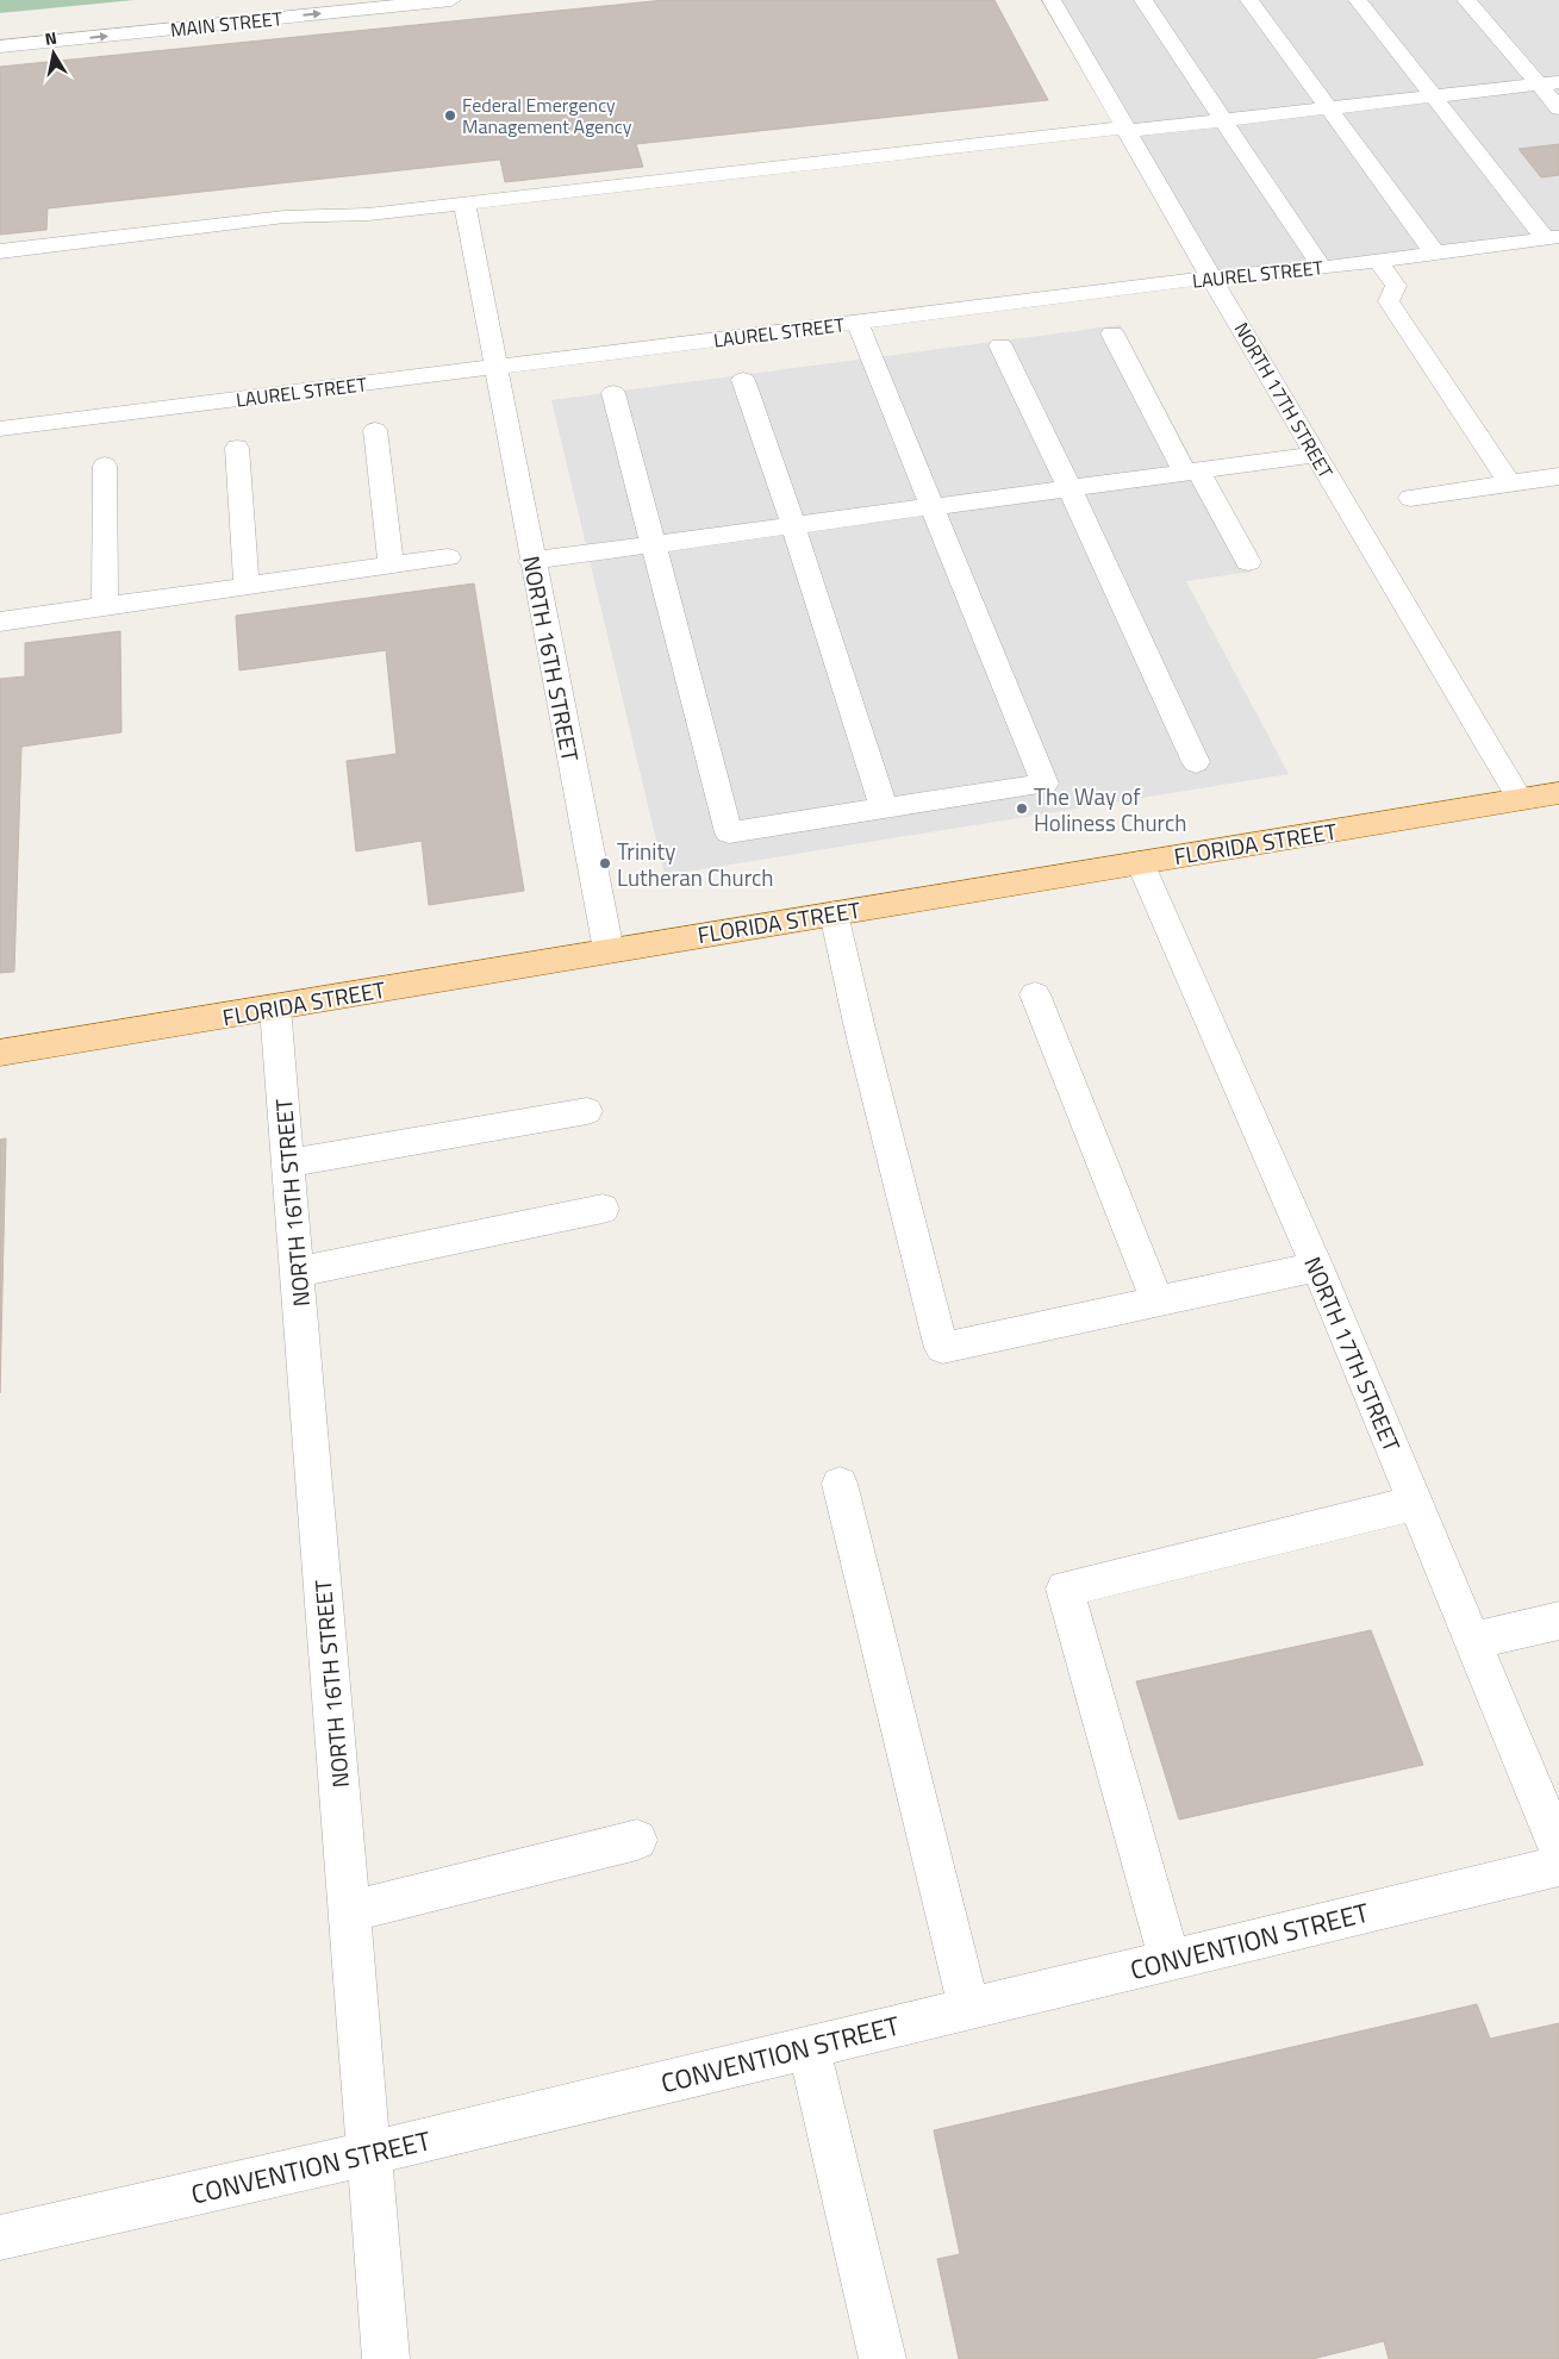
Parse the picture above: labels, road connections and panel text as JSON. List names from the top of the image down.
{
  "streets": {
    "main road": ["FLORIDA STREET"],
    "street": [
      "MAIN STREET",
      "LAUREL STREET",
      "NORTH 17TH STREET",
      "NORTH 16TH STREET",
      "CONVENTION STREET"
    ]
  },
  "crossings": [
    ["LAUREL STREET", "NORTH 17TH STREET"],
    ["LAUREL STREET", "NORTH 16TH STREET"],
    ["NORTH 17TH STREET", "FLORIDA STREET"],
    ["NORTH 16TH STREET", "FLORIDA STREET"],
    ["NORTH 16TH STREET", "CONVENTION STREET"]
  ],
  "places": ["Federal Emergency Management Agency", "The Way of Holiness Church", "Trinity Lutheran Church"],
  "north": "top"
}
